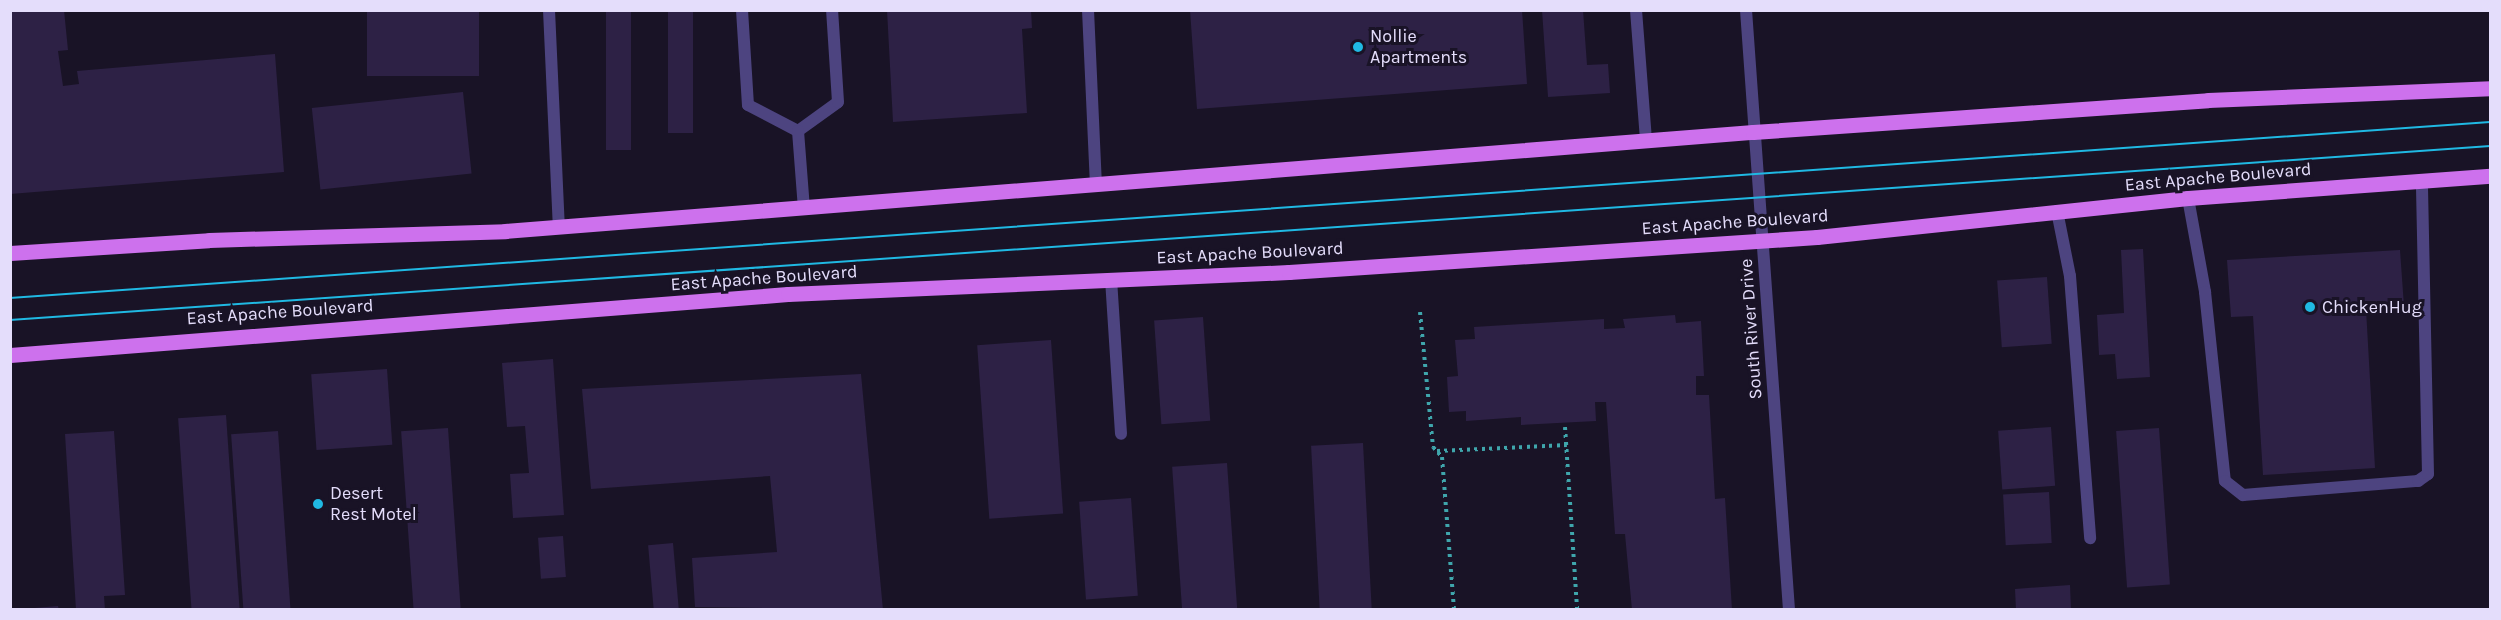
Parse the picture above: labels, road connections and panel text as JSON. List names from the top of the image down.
{
  "streets": {
    "main road": ["East Apache Boulevard"],
    "street": ["South River Drive"]
  },
  "crossings": [
    ["East Apache Boulevard", "South River Drive"]
  ],
  "places": ["Nollie Apartments", "ChickenHug", "Desert Rest Motel"]
}
